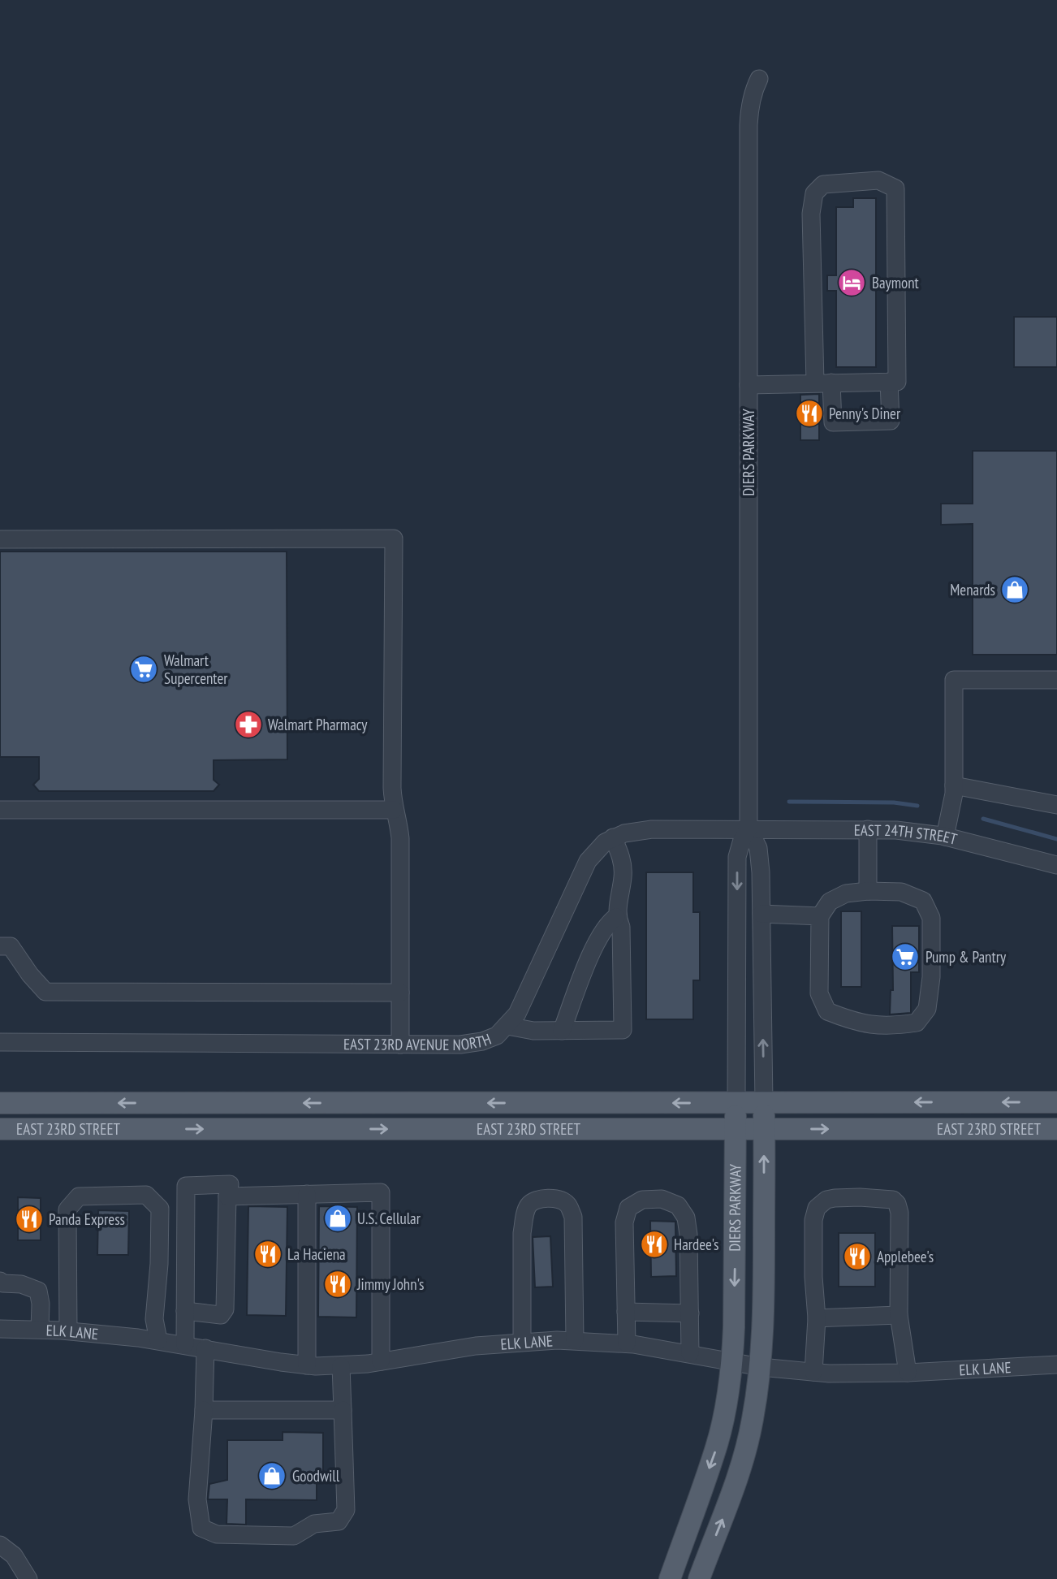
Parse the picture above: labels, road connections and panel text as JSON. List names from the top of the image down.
{
  "streets": {
    "main road": ["DIERS PARKWAY", "EAST 23RD STREET"],
    "street": ["EAST 24TH STREET", "EAST 23RD AVENUE NORTH", "ELK LANE"]
  },
  "crossings": [
    ["DIERS PARKWAY", "EAST 24TH STREET"],
    ["DIERS PARKWAY", "EAST 23RD AVENUE NORTH"],
    ["DIERS PARKWAY", "EAST 23RD STREET"],
    ["DIERS PARKWAY", "ELK LANE"],
    ["EAST 24TH STREET", "EAST 23RD AVENUE NORTH"]
  ],
  "places": {
    "hotel": ["Baymont"],
    "restaurant": [
      "Penny's Diner",
      "Panda Express",
      "Hardee's",
      "La Haciena",
      "Applebee's",
      "Jimmy John's"
    ],
    "shop": ["Menards", "U.S. Cellular", "Goodwill"],
    "supermarket": ["Walmart Supercenter", "Pump & Pantry"],
    "pharmacy": ["Walmart Pharmacy"]
  }
}
